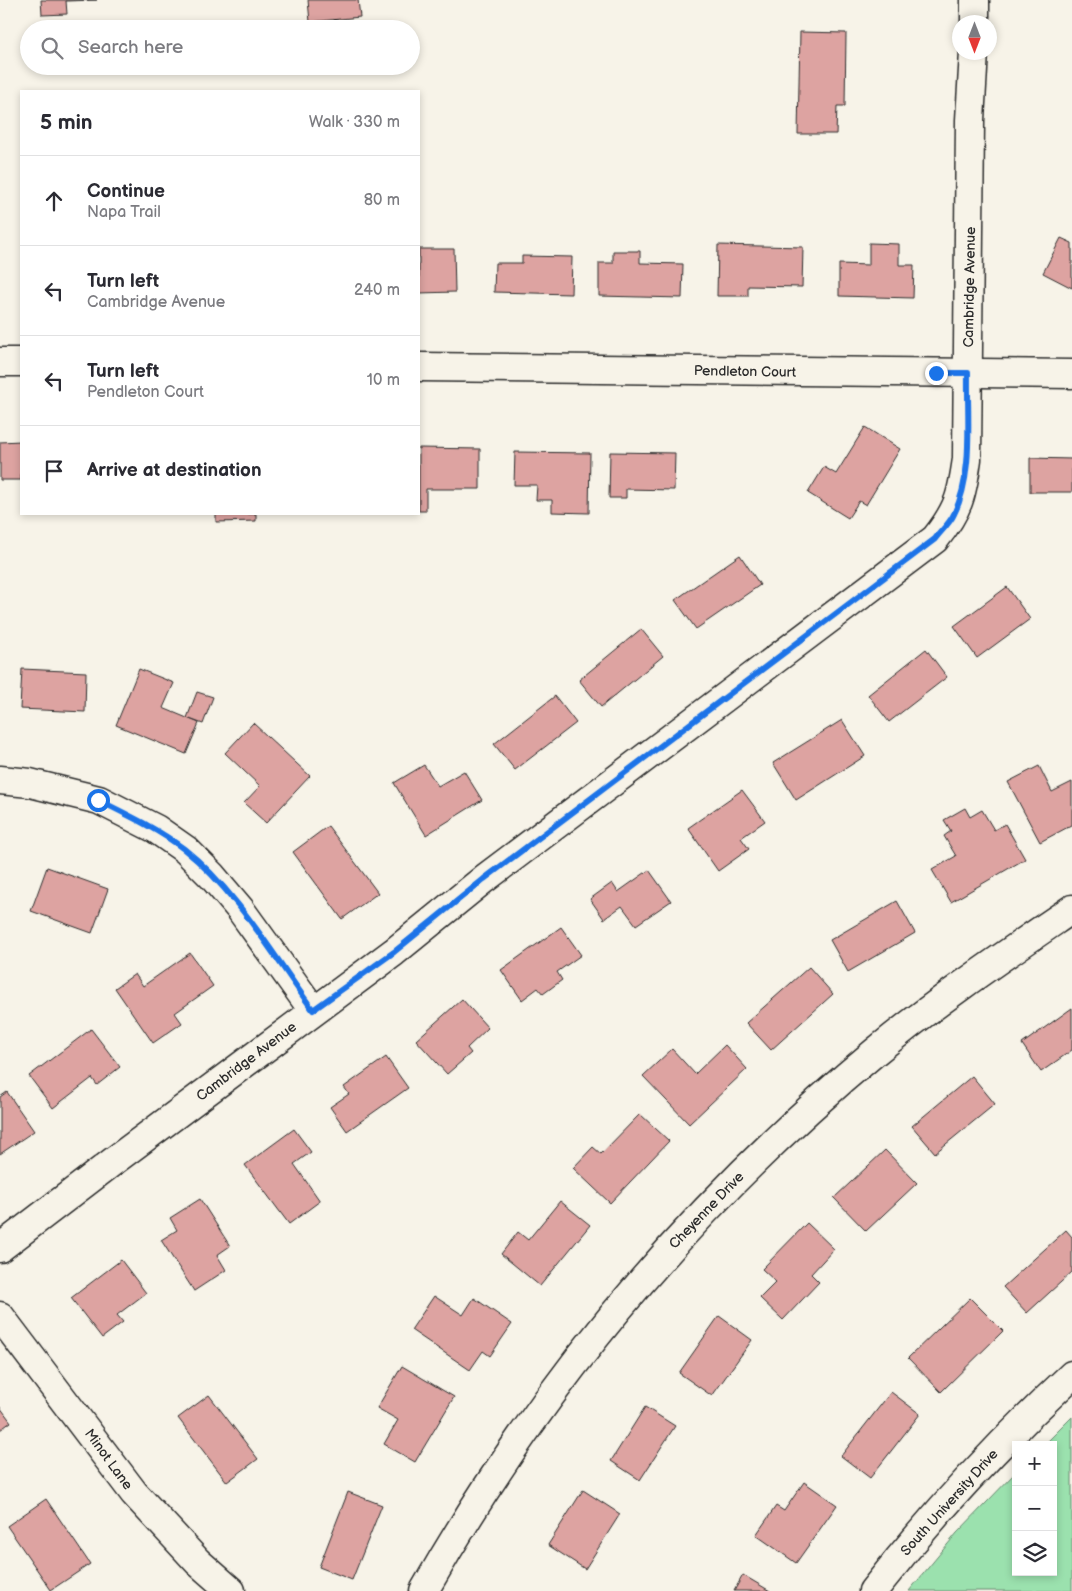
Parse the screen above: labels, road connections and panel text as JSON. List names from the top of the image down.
{
  "streets": {
    "street": [
      "Cambridge Avenue",
      "Pendleton Court",
      "Cheyenne Drive",
      "Minot Lane",
      "South University Drive"
    ]
  },
  "crossings": [
    ["Cambridge Avenue", "Pendleton Court"]
  ],
  "north": "bottom",
  "page": {
    "search": "Search here",
    "heading": ["5 min", "Walk · 330 m"],
    "list": [
      ["Continue", "Napa Trail", "80 m"],
      ["Turn left", "Cambridge Avenue", "240 m"],
      ["Turn left", "Pendleton Court", "10 m"],
      "Arrive at destination"
    ],
    "map_buttons": ["+", "−"]
  }
}
